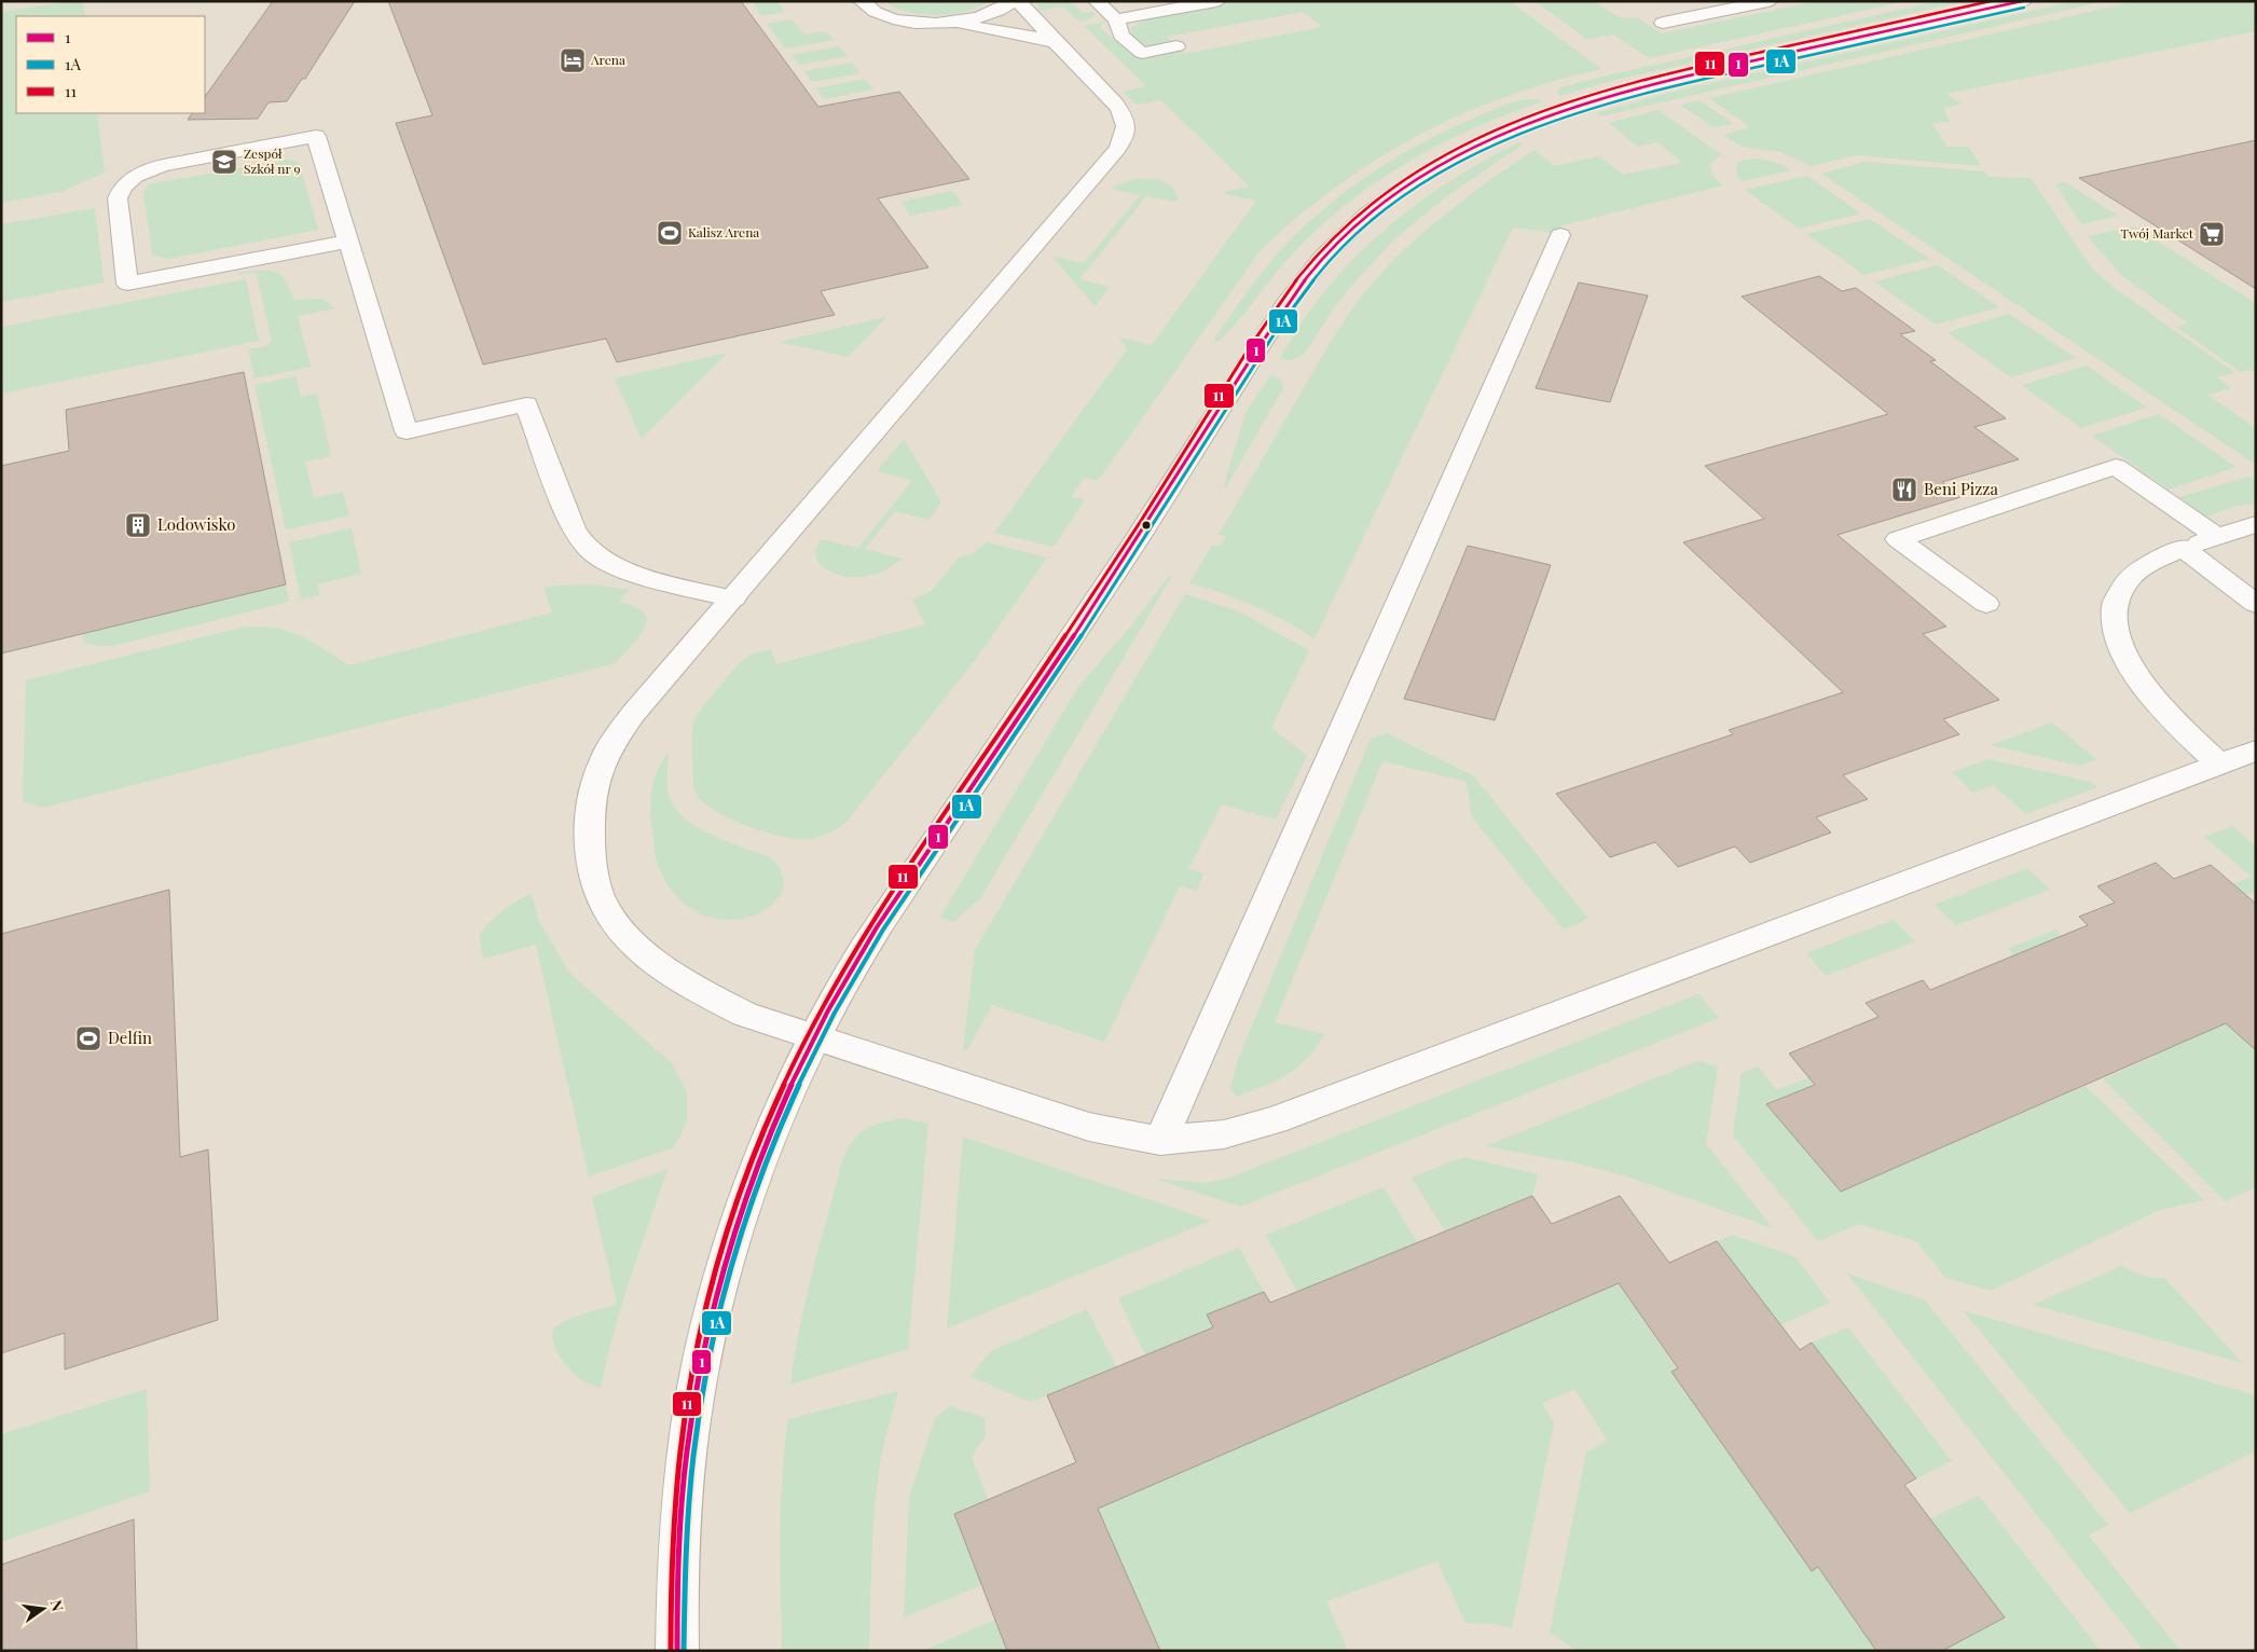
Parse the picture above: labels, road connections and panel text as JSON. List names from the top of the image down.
{
  "places": {
    "hotel": ["Arena"],
    "school or university": ["Zespół Szkół nr 9"],
    "sports": ["Kalisz Arena", "Delfin"],
    "supermarket": ["Twój Market"],
    "restaurant": ["Beni Pizza"],
    "building": ["Lodowisko"]
  },
  "lines": ["transit line 1", "transit line 11", "transit line 1A"],
  "legend": ["1", "1A", "11"],
  "north": "right"
}
